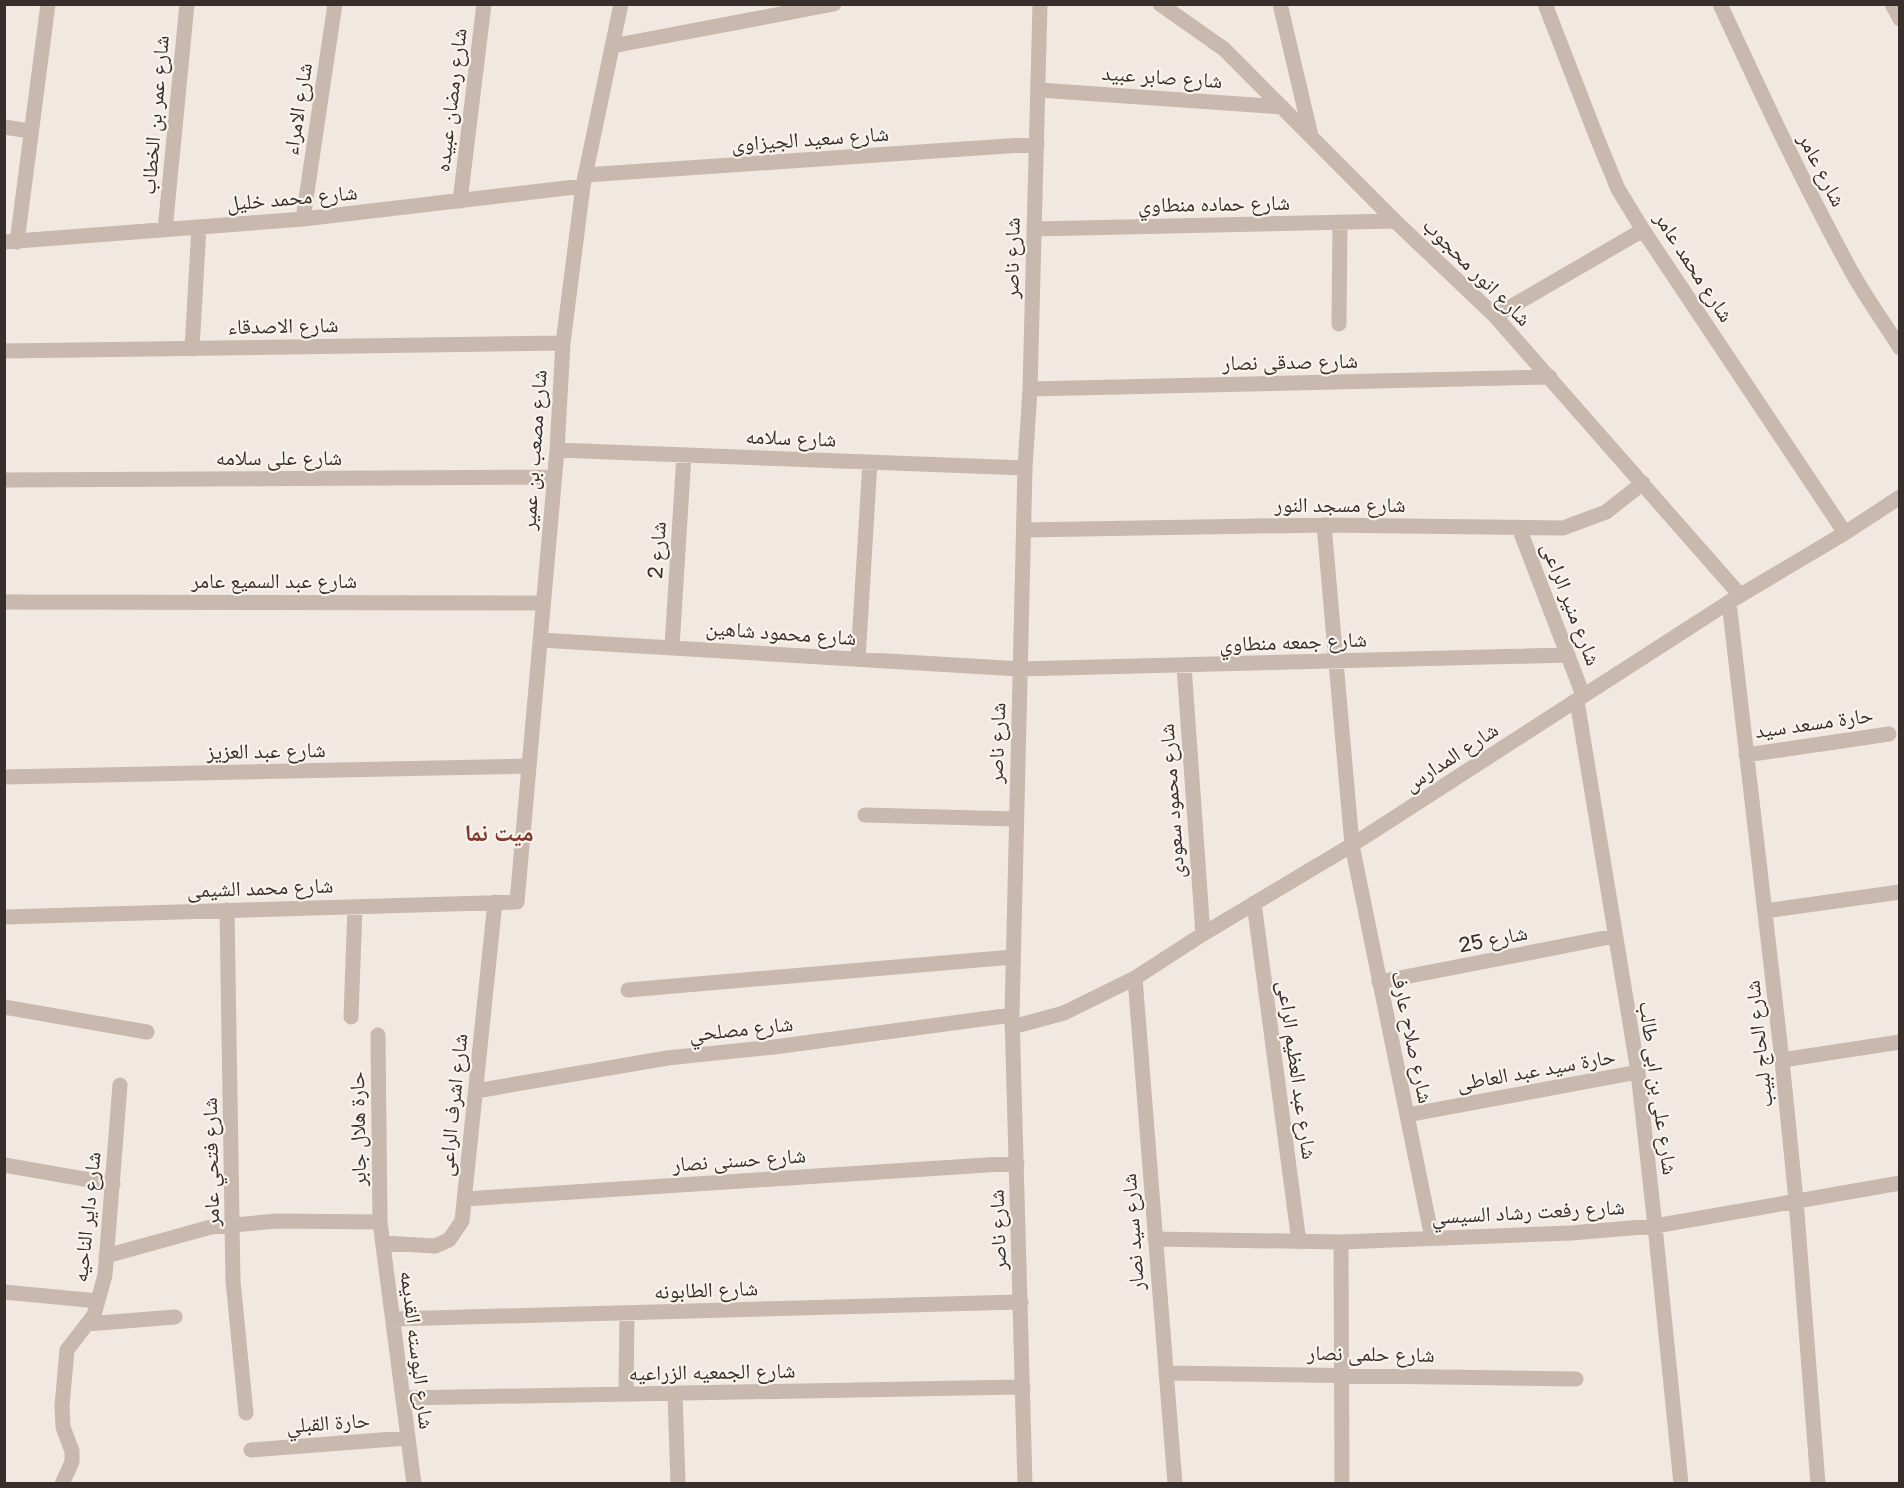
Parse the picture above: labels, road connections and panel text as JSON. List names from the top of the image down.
{
  "streets": {
    "street": [
      "شارع صابر عبيد",
      "شارع رمضان عبيده",
      "شارع الامراء",
      "شارع عمر بن الخطاب",
      "شارع سعيد الجيزاوى",
      "شارع عامر",
      "شارع محمد خليل",
      "شارع حماده منطاوي",
      "شارع ناصر",
      "شارع محمد عامر",
      "شارع انور محجوب",
      "شارع الاصدقاء",
      "شارع صدقى نصار",
      "شارع سلامه",
      "شارع مصعب بن عمير",
      "شارع على سلامه",
      "شارع مسجد النور",
      "شارع 2",
      "شارع عبد السميع عامر",
      "شارع منير الراعى",
      "شارع محمود شاهين",
      "شارع جمعه منطاوي",
      "حارة مسعد سيد",
      "شارع عبد العزيز",
      "شارع المدارس",
      "شارع محمود سعودى",
      "شارع محمد الشيمى",
      "شارع 25",
      "شارع مصلحي",
      "شارع صلاح عارف",
      "شارع الحاج لبيب",
      "شارع عبد العظيم الراعى",
      "حارة سيد عبد العاطى",
      "شارع على بن ابى طالب",
      "شارع اشرف الراعى",
      "حارة هلال جابر",
      "شارع حسنى نصار",
      "شارع فتحي عامر",
      "شارع رفعت رشاد السيسي",
      "شارع داير الناحيه",
      "شارع سيد نصار",
      "شارع الطابونه",
      "شارع البوسته القديمه",
      "شارع حلمى نصار",
      "شارع الجمعيه الزراعيه",
      "حارة القبلي"
    ]
  },
  "crossings": [
    ["شارع صابر عبيد", "شارع ناصر"],
    ["شارع صابر عبيد", "شارع انور محجوب"],
    ["شارع رمضان عبيده", "شارع محمد خليل"],
    ["شارع الامراء", "شارع محمد خليل"],
    ["شارع عمر بن الخطاب", "شارع محمد خليل"],
    ["شارع سعيد الجيزاوى", "شارع محمد خليل"],
    ["شارع سعيد الجيزاوى", "شارع ناصر"],
    ["شارع سعيد الجيزاوى", "شارع مصعب بن عمير"],
    ["شارع محمد خليل", "شارع مصعب بن عمير"],
    ["شارع حماده منطاوي", "شارع ناصر"],
    ["شارع حماده منطاوي", "شارع انور محجوب"],
    ["شارع ناصر", "شارع صدقى نصار"],
    ["شارع ناصر", "شارع سلامه"],
    ["شارع ناصر", "شارع مسجد النور"],
    ["شارع ناصر", "شارع محمود شاهين"],
    ["شارع ناصر", "شارع جمعه منطاوي"],
    ["شارع ناصر", "شارع المدارس"],
    ["شارع ناصر", "شارع مصلحي"],
    ["شارع ناصر", "شارع حسنى نصار"],
    ["شارع ناصر", "شارع الطابونه"],
    ["شارع ناصر", "شارع الجمعيه الزراعيه"],
    ["شارع محمد عامر", "شارع المدارس"],
    ["شارع انور محجوب", "شارع صدقى نصار"],
    ["شارع انور محجوب", "شارع مسجد النور"],
    ["شارع انور محجوب", "شارع المدارس"],
    ["شارع انور محجوب", "شارع الحاج لبيب"],
    ["شارع الاصدقاء", "شارع مصعب بن عمير"],
    ["شارع سلامه", "شارع مصعب بن عمير"],
    ["شارع سلامه", "شارع 2"],
    ["شارع مصعب بن عمير", "شارع على سلامه"],
    ["شارع مصعب بن عمير", "شارع عبد السميع عامر"],
    ["شارع مصعب بن عمير", "شارع محمود شاهين"],
    ["شارع مصعب بن عمير", "شارع عبد العزيز"],
    ["شارع مصعب بن عمير", "شارع محمد الشيمى"],
    ["شارع مسجد النور", "شارع منير الراعى"],
    ["شارع مسجد النور", "شارع صلاح عارف"],
    ["شارع 2", "شارع محمود شاهين"],
    ["شارع منير الراعى", "شارع جمعه منطاوي"],
    ["شارع منير الراعى", "شارع المدارس"],
    ["شارع منير الراعى", "شارع على بن ابى طالب"],
    ["شارع محمود شاهين", "شارع جمعه منطاوي"],
    ["شارع جمعه منطاوي", "شارع محمود سعودى"],
    ["شارع جمعه منطاوي", "شارع صلاح عارف"],
    ["حارة مسعد سيد", "شارع الحاج لبيب"],
    ["شارع المدارس", "شارع محمود سعودى"],
    ["شارع المدارس", "شارع مصلحي"],
    ["شارع المدارس", "شارع صلاح عارف"],
    ["شارع المدارس", "شارع الحاج لبيب"],
    ["شارع المدارس", "شارع عبد العظيم الراعى"],
    ["شارع المدارس", "شارع على بن ابى طالب"],
    ["شارع المدارس", "شارع سيد نصار"],
    ["شارع محمد الشيمى", "شارع اشرف الراعى"],
    ["شارع محمد الشيمى", "شارع فتحي عامر"],
    ["شارع 25", "شارع صلاح عارف"],
    ["شارع 25", "شارع على بن ابى طالب"],
    ["شارع مصلحي", "شارع اشرف الراعى"],
    ["شارع صلاح عارف", "حارة سيد عبد العاطى"],
    ["شارع صلاح عارف", "شارع رفعت رشاد السيسي"],
    ["شارع الحاج لبيب", "شارع رفعت رشاد السيسي"],
    ["شارع عبد العظيم الراعى", "شارع رفعت رشاد السيسي"],
    ["حارة سيد عبد العاطى", "شارع على بن ابى طالب"],
    ["شارع على بن ابى طالب", "شارع رفعت رشاد السيسي"],
    ["شارع اشرف الراعى", "شارع حسنى نصار"],
    ["شارع اشرف الراعى", "شارع البوسته القديمه"],
    ["حارة هلال جابر", "شارع البوسته القديمه"],
    ["شارع رفعت رشاد السيسي", "شارع سيد نصار"],
    ["شارع سيد نصار", "شارع حلمى نصار"],
    ["شارع الطابونه", "شارع البوسته القديمه"],
    ["شارع البوسته القديمه", "شارع الجمعيه الزراعيه"],
    ["شارع البوسته القديمه", "حارة القبلي"]
  ],
  "districts": ["ميت نما"]
}
